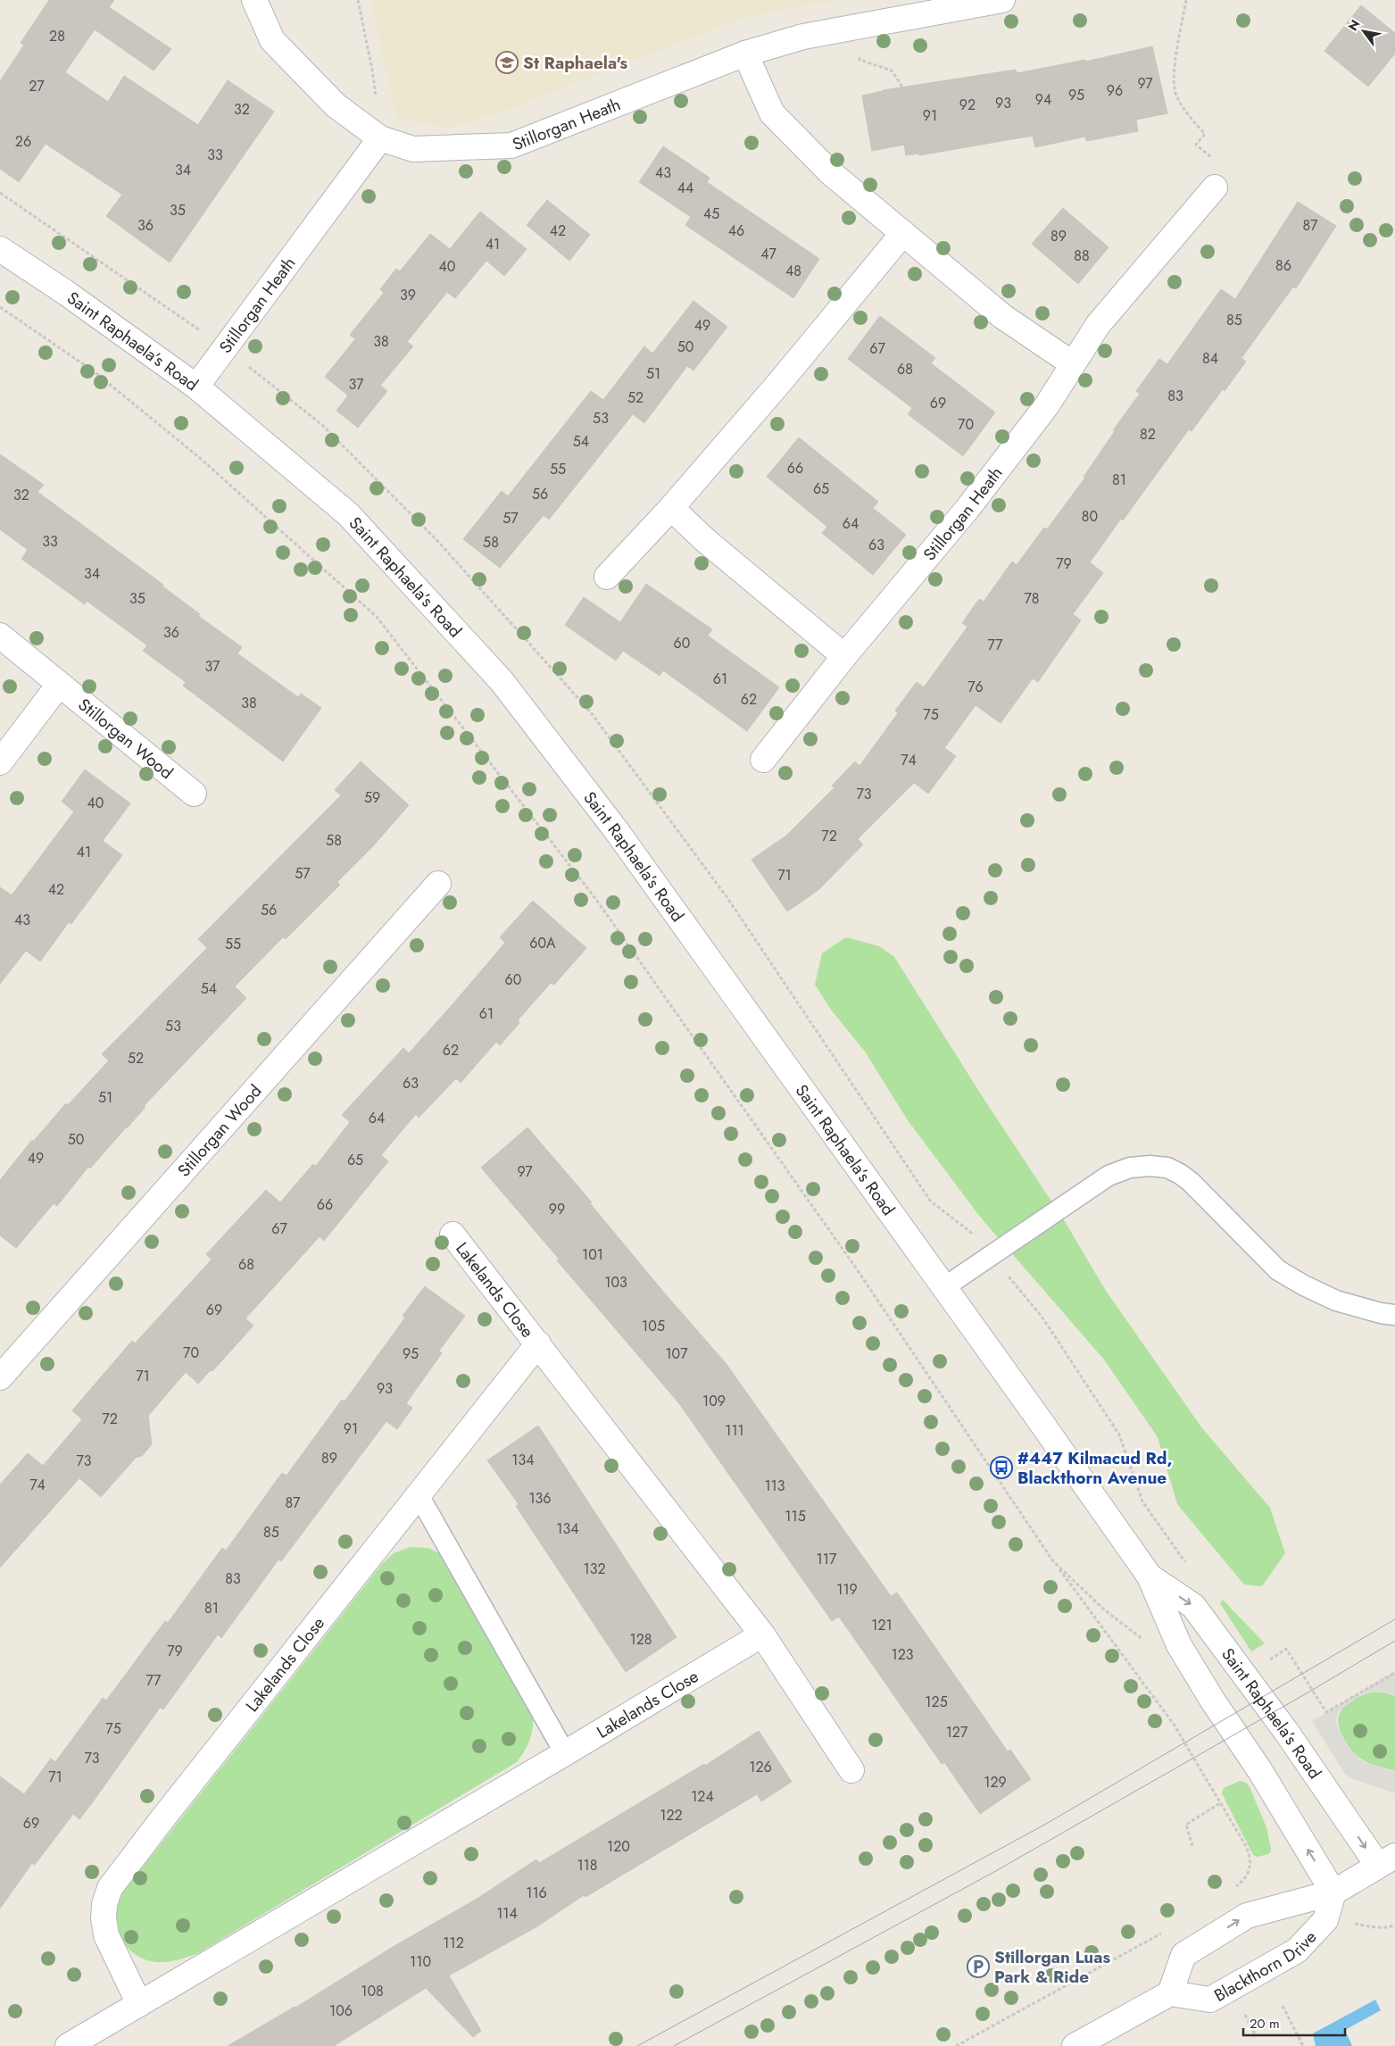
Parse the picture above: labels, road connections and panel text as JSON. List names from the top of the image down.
{
  "streets": {
    "street": [
      "Stillorgan Heath",
      "Saint Raphaela’s Road",
      "Stillorgan Wood",
      "Lakelands Close",
      "Blackthorn Drive"
    ]
  },
  "crossings": [
    ["Stillorgan Heath", "Saint Raphaela’s Road"],
    ["Saint Raphaela’s Road", "Blackthorn Drive"]
  ],
  "places": {
    "school or university": ["St Raphaela's"],
    "bus stop": ["#447 Kilmacud Rd, Blackthorn Avenue"],
    "parking": ["Stillorgan Luas Park & Ride"]
  },
  "house_numbers": [
    "28",
    "97",
    "27",
    "96",
    "95",
    "94",
    "93",
    "92",
    "32",
    "91",
    "26",
    "33",
    "34",
    "43",
    "44",
    "35",
    "45",
    "36",
    "87",
    "42",
    "46",
    "89",
    "41",
    "47",
    "88",
    "86",
    "40",
    "48",
    "39",
    "85",
    "49",
    "38",
    "50",
    "67",
    "84",
    "68",
    "51",
    "37",
    "83",
    "52",
    "69",
    "53",
    "70",
    "82",
    "54",
    "66",
    "55",
    "81",
    "65",
    "56",
    "32",
    "80",
    "57",
    "64",
    "33",
    "58",
    "63",
    "79",
    "34",
    "35",
    "78",
    "36",
    "60",
    "77",
    "37",
    "61",
    "76",
    "62",
    "38",
    "75",
    "74",
    "73",
    "59",
    "40",
    "72",
    "58",
    "41",
    "57",
    "71",
    "42",
    "56",
    "43",
    "60A",
    "55",
    "60",
    "54",
    "61",
    "53",
    "62",
    "52",
    "63",
    "51",
    "64",
    "50",
    "49",
    "65",
    "97",
    "66",
    "99",
    "67",
    "101",
    "68",
    "103",
    "69",
    "105",
    "70",
    "95",
    "107",
    "71",
    "93",
    "109",
    "72",
    "91",
    "111",
    "89",
    "134",
    "73",
    "74",
    "113",
    "136",
    "87",
    "115",
    "134",
    "85",
    "117",
    "132",
    "83",
    "119",
    "81",
    "121",
    "128",
    "79",
    "123",
    "77",
    "125",
    "75",
    "127",
    "73",
    "126",
    "71",
    "129",
    "124",
    "122",
    "69",
    "120",
    "118",
    "116",
    "114",
    "112",
    "110",
    "108",
    "106"
  ],
  "scale_bar": "20 m",
  "north": "top left"
}
